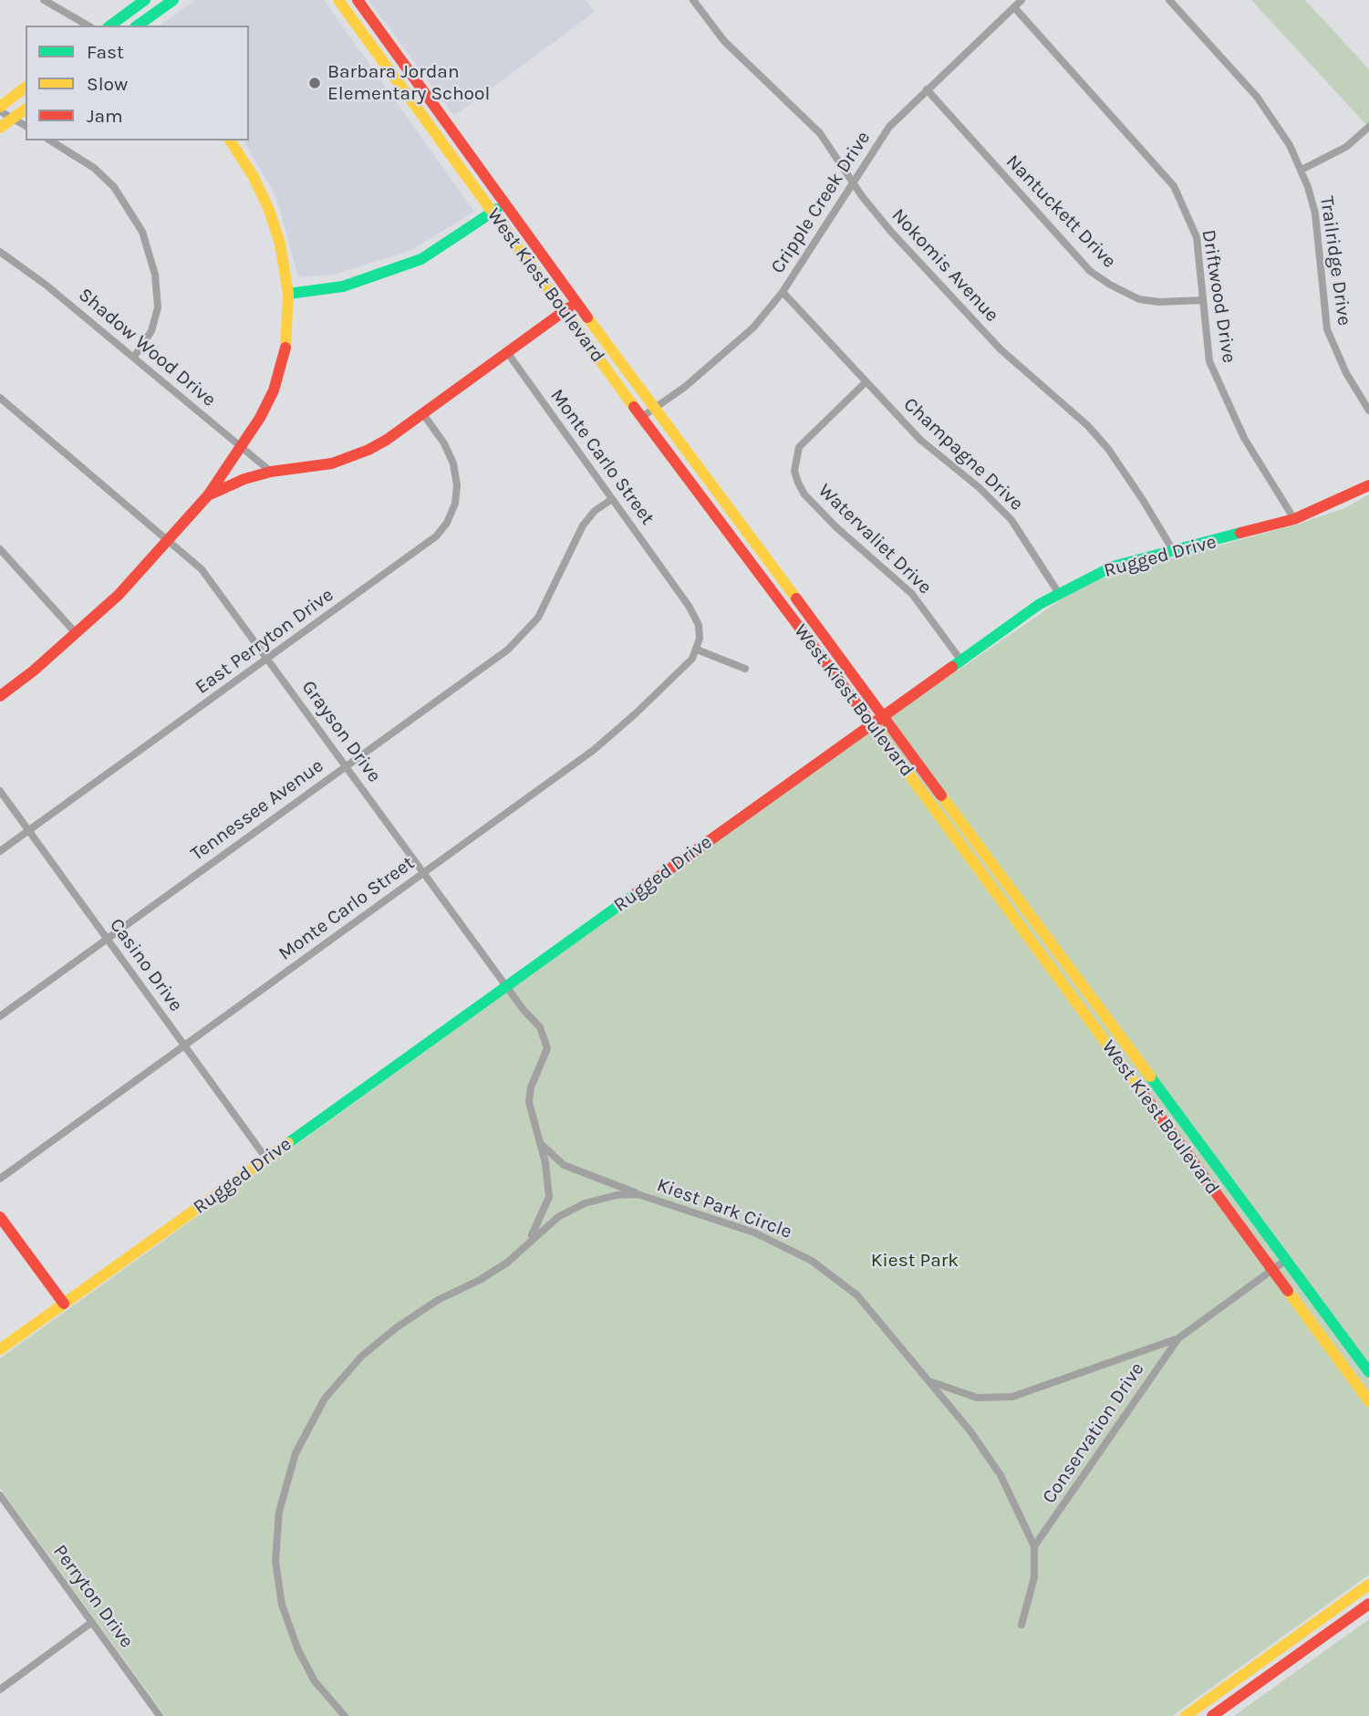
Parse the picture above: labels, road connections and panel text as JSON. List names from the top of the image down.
{
  "streets": {
    "main road": ["West Kiest Boulevard", "Rugged Drive"],
    "street": [
      "Cripple Creek Drive",
      "Nantuckett Drive",
      "Trailridge Drive",
      "Nokomis Avenue",
      "Driftwood Drive",
      "Shadow Wood Drive",
      "Champagne Drive",
      "Monte Carlo Street",
      "Watervaliet Drive",
      "East Perryton Drive",
      "Grayson Drive",
      "Tennessee Avenue",
      "Casino Drive",
      "Kiest Park Circle",
      "Conservation Drive",
      "Perryton Drive"
    ]
  },
  "crossings": [
    ["Cripple Creek Drive", "Nantuckett Drive"],
    ["Cripple Creek Drive", "Nokomis Avenue"],
    ["Cripple Creek Drive", "West Kiest Boulevard"],
    ["Cripple Creek Drive", "Driftwood Drive"],
    ["Cripple Creek Drive", "Champagne Drive"],
    ["Nantuckett Drive", "Driftwood Drive"],
    ["Nokomis Avenue", "Rugged Drive"],
    ["West Kiest Boulevard", "Rugged Drive"],
    ["West Kiest Boulevard", "Conservation Drive"],
    ["Driftwood Drive", "Rugged Drive"],
    ["Champagne Drive", "Watervaliet Drive"],
    ["Champagne Drive", "Rugged Drive"],
    ["Monte Carlo Street", "Grayson Drive"],
    ["Monte Carlo Street", "Tennessee Avenue"],
    ["Monte Carlo Street", "Casino Drive"],
    ["Watervaliet Drive", "Rugged Drive"],
    ["Rugged Drive", "Grayson Drive"],
    ["Rugged Drive", "Casino Drive"],
    ["East Perryton Drive", "Grayson Drive"],
    ["East Perryton Drive", "Casino Drive"],
    ["Grayson Drive", "Tennessee Avenue"],
    ["Grayson Drive", "Kiest Park Circle"],
    ["Tennessee Avenue", "Casino Drive"],
    ["Kiest Park Circle", "Conservation Drive"]
  ],
  "parks": ["Kiest Park"],
  "places": ["Barbara Jordan Elementary School"],
  "legend": ["Fast", "Slow", "Jam"]
}
